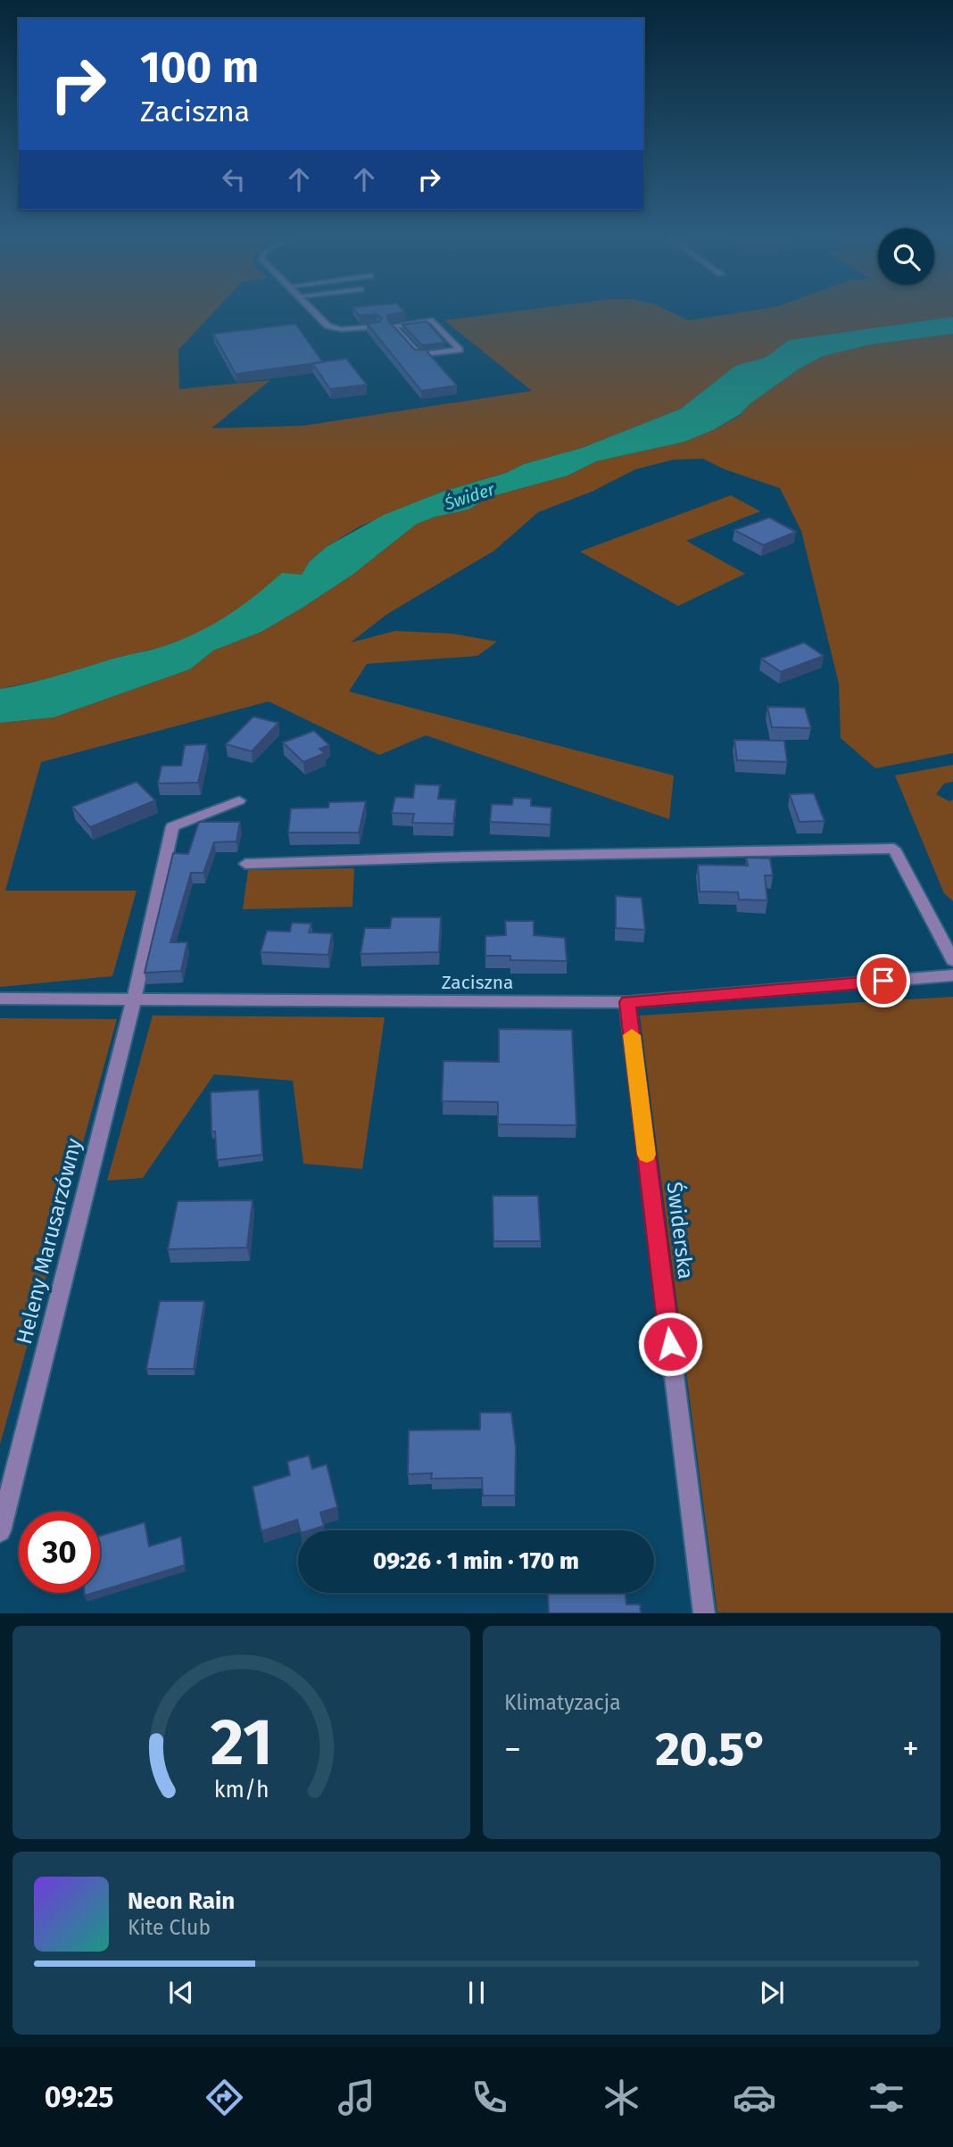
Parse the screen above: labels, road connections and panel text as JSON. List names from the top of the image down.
{
  "streets": {
    "street": ["Zaciszna", "Świderska", "Heleny Marusarzówny"]
  },
  "crossings": [
    ["Zaciszna", "Świderska"],
    ["Zaciszna", "Heleny Marusarzówny"]
  ],
  "water": ["Świder"],
  "page": {
    "turn": ["100 m", "Zaciszna"],
    "limit": "30",
    "trip": "09:26 · 1 min · 170 m",
    "tile": "Klimatyzacja",
    "heat": ["−", "20.5°", "+"],
    "song": ["Neon Rain", "Kite Club"],
    "tabs": "09:25",
    "gauge": ["21", "km/h"]
  }
}
